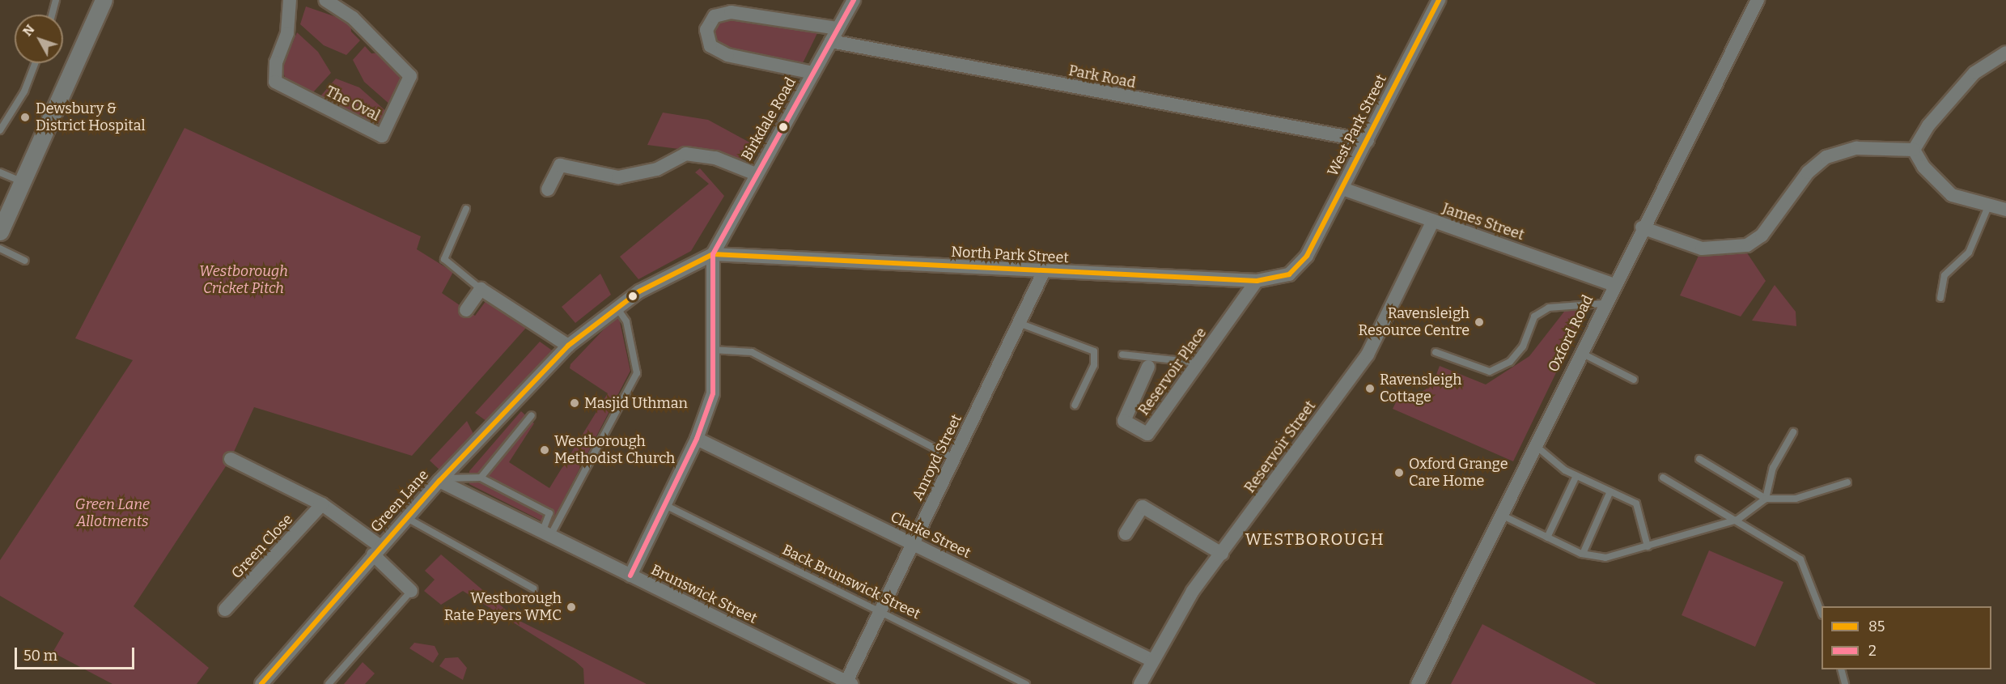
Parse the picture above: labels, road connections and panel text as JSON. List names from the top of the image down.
{
  "streets": {
    "street": [
      "Park Road",
      "The Oval",
      "Birkdale Road",
      "West Park Street",
      "James Street",
      "North Park Street",
      "Oxford Road",
      "Reservoir Place",
      "Reservoir Street",
      "Anroyd Street",
      "Green Lane",
      "Clarke Street",
      "Green Close",
      "Brunswick Street"
    ],
    "lane": ["Back Brunswick Street"]
  },
  "crossings": [
    ["Park Road", "Birkdale Road"],
    ["Park Road", "West Park Street"],
    ["Birkdale Road", "North Park Street"],
    ["Birkdale Road", "Green Lane"],
    ["West Park Street", "James Street"],
    ["West Park Street", "North Park Street"],
    ["James Street", "Oxford Road"],
    ["James Street", "Reservoir Street"],
    ["North Park Street", "Reservoir Place"],
    ["North Park Street", "Anroyd Street"],
    ["North Park Street", "Green Lane"],
    ["Reservoir Street", "Clarke Street"],
    ["Anroyd Street", "Clarke Street"],
    ["Anroyd Street", "Back Brunswick Street"],
    ["Anroyd Street", "Brunswick Street"],
    ["Green Lane", "Brunswick Street"]
  ],
  "districts": ["WESTBOROUGH"],
  "parks": ["Westborough Cricket Pitch", "Green Lane Allotments"],
  "places": [
    "Dewsbury & District Hospital",
    "Ravensleigh Resource Centre",
    "Ravensleigh Cottage",
    "Masjid Uthman",
    "Westborough Methodist Church",
    "Oxford Grange Care Home",
    "Westborough Rate Payers WMC"
  ],
  "lines": ["transit line 85", "transit line 2"],
  "legend": ["85", "2"],
  "scale_bar": "50 m",
  "north": "top left"
}
